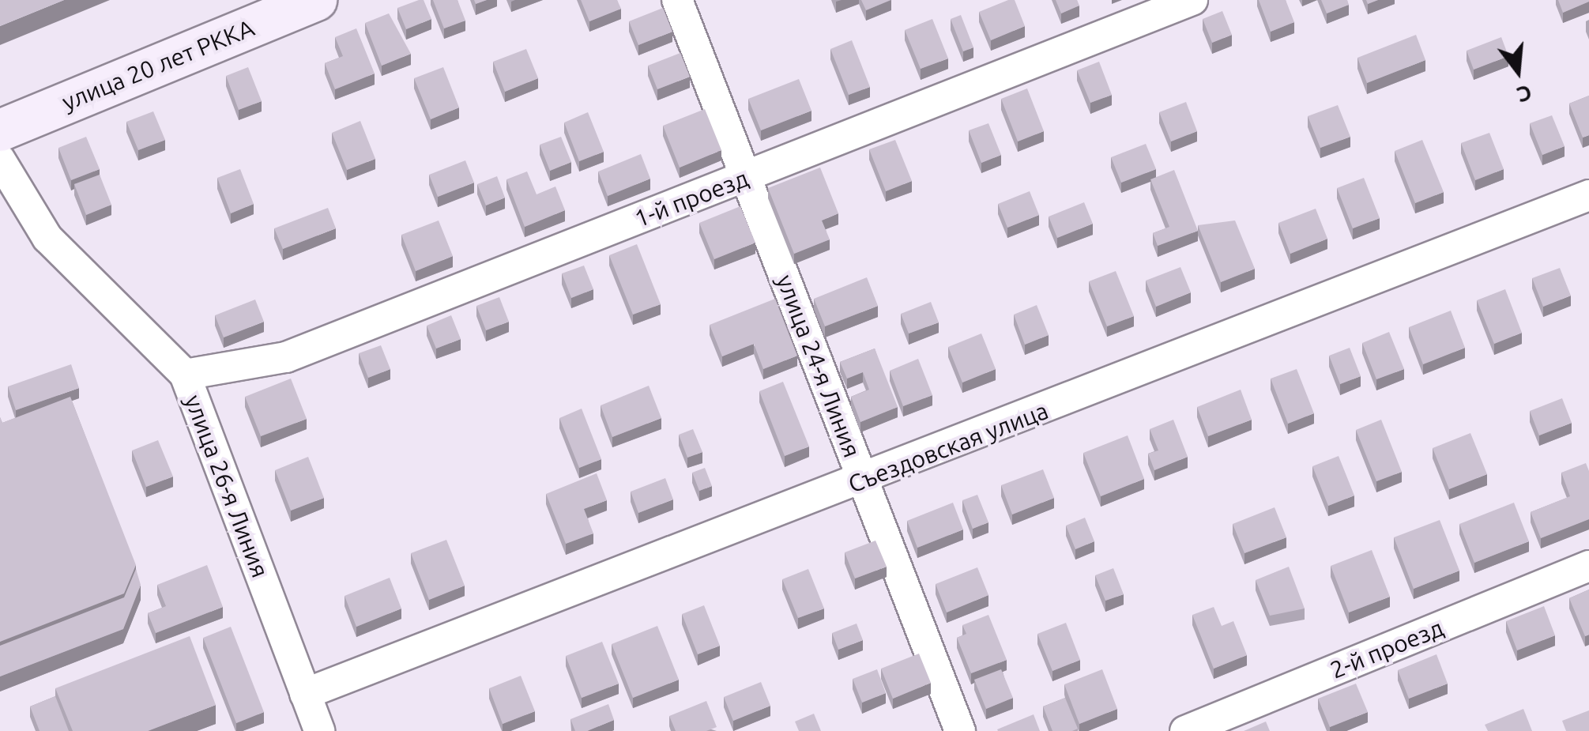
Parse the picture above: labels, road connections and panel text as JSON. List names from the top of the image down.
{
  "streets": {
    "main road": ["улица 20 лет РККА"],
    "street": [
      "1-й проезд",
      "улица 24-я Линия",
      "Съездовская улица",
      "улица 26-я Линия",
      "2-й проезд"
    ]
  },
  "crossings": [
    ["1-й проезд", "улица 24-я Линия"],
    ["1-й проезд", "улица 26-я Линия"],
    ["улица 24-я Линия", "Съездовская улица"],
    ["Съездовская улица", "улица 26-я Линия"]
  ],
  "north": "bottom"
}
